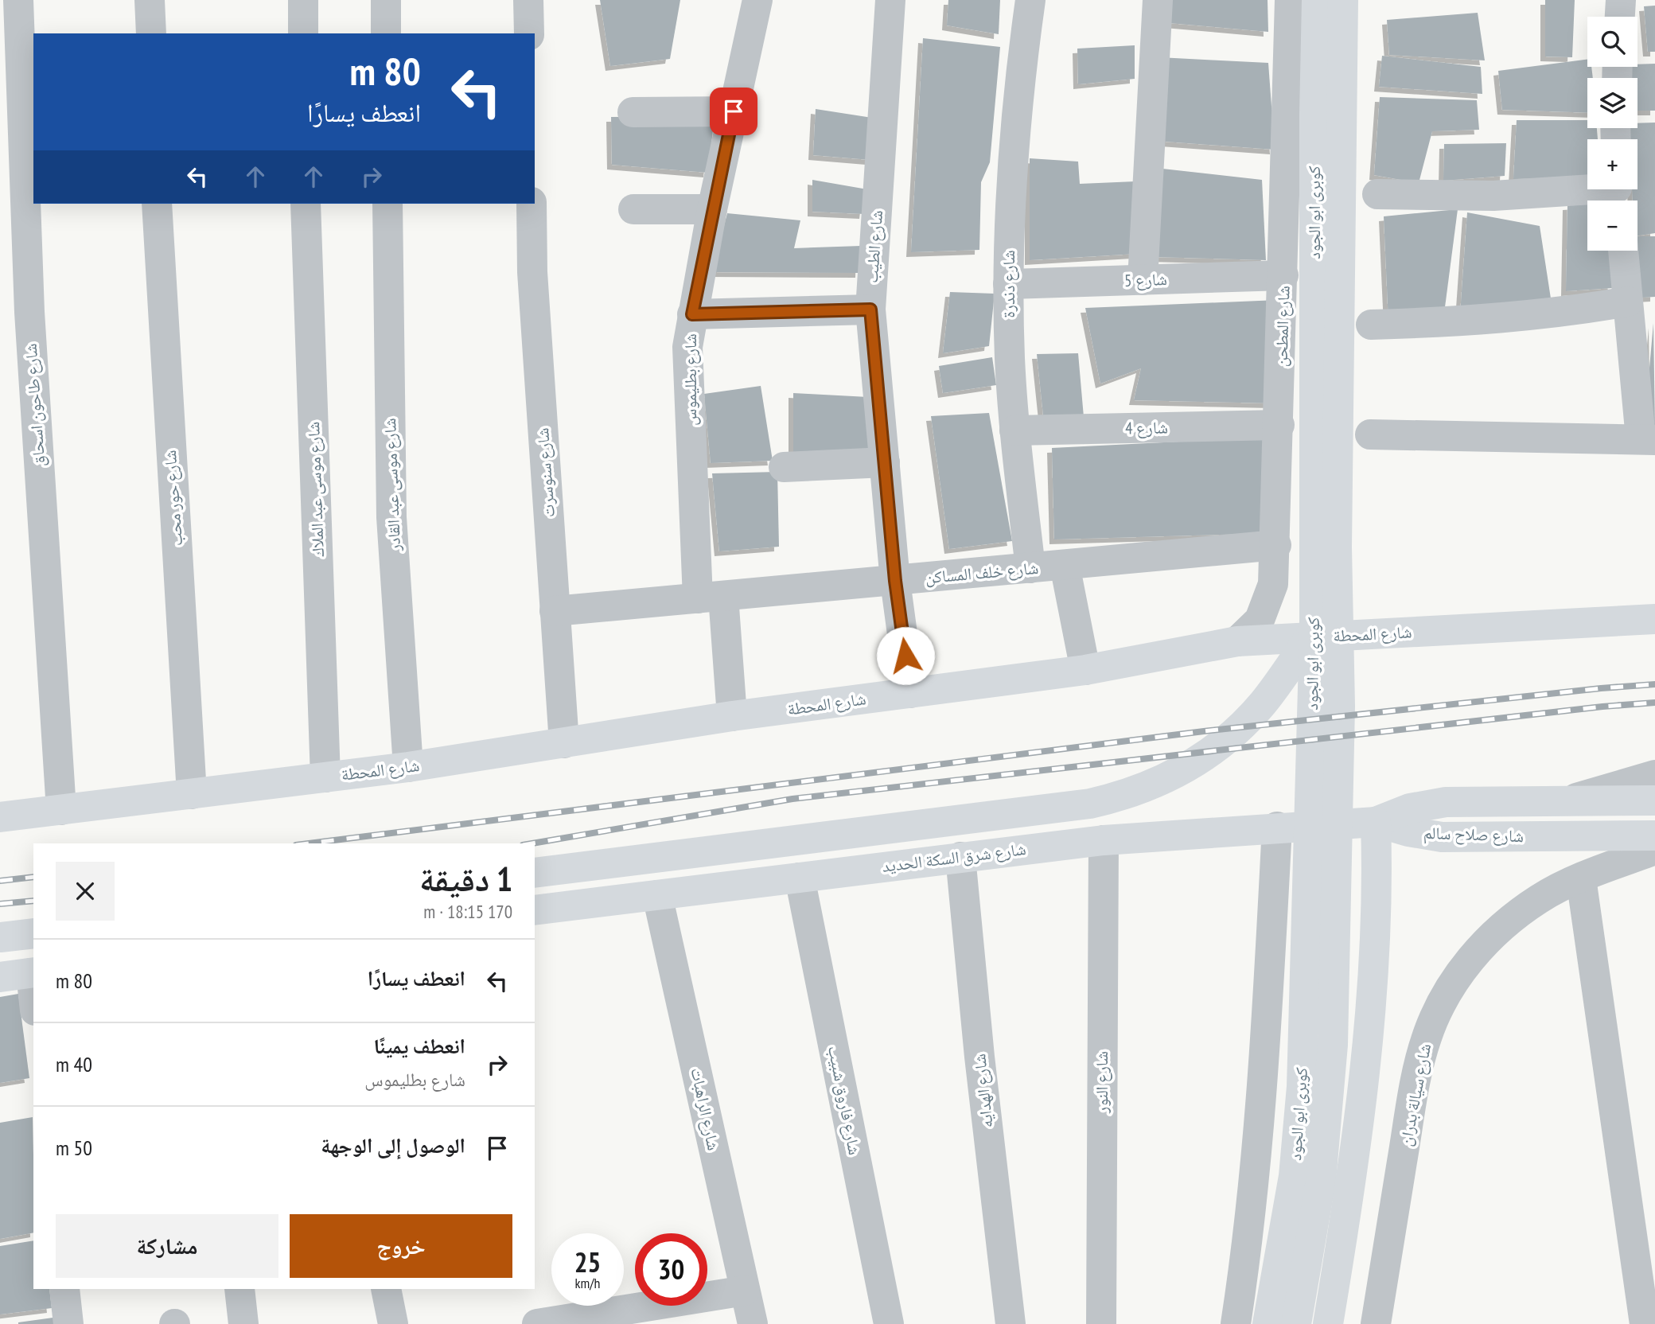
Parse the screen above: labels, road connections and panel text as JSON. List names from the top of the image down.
{
  "streets": {
    "main road": [
      "كوبرى ابو الجود",
      "شارع المحطة",
      "شارع صلاح سالم",
      "شارع شرق السكة الحديد"
    ],
    "street": [
      "شارع الطيب",
      "شارع 5",
      "شارع دندرة",
      "شارع المطحن",
      "شارع بطليموس",
      "شارع طاحون اسحاق",
      "شارع 4",
      "شارع سنوسرت",
      "شارع موسى عبد القادر",
      "شارع موسى عبد الملاك",
      "شارع حور محب",
      "شارع خلف المساكن",
      "شارع النور",
      "شارع الهدايه",
      "شارع سيالة بدران",
      "شارع فاروق شبيب",
      "شارع الراهبات"
    ]
  },
  "crossings": [
    ["شارع الطيب", "شارع خلف المساكن"],
    ["شارع الطيب", "شارع المحطة"],
    ["شارع 5", "شارع دندرة"],
    ["شارع 5", "شارع المطحن"],
    ["شارع دندرة", "شارع 4"],
    ["شارع دندرة", "شارع خلف المساكن"],
    ["شارع المطحن", "شارع 4"],
    ["شارع المطحن", "شارع خلف المساكن"],
    ["شارع المطحن", "شارع المحطة"],
    ["شارع بطليموس", "شارع خلف المساكن"],
    ["شارع بطليموس", "شارع المحطة"],
    ["شارع طاحون اسحاق", "شارع المحطة"],
    ["شارع سنوسرت", "شارع خلف المساكن"],
    ["شارع سنوسرت", "شارع المحطة"],
    ["شارع موسى عبد القادر", "شارع المحطة"],
    ["شارع موسى عبد الملاك", "شارع المحطة"],
    ["شارع حور محب", "شارع المحطة"],
    ["شارع صلاح سالم", "شارع شرق السكة الحديد"],
    ["شارع شرق السكة الحديد", "شارع النور"],
    ["شارع شرق السكة الحديد", "شارع الهدايه"],
    ["شارع شرق السكة الحديد", "شارع فاروق شبيب"],
    ["شارع شرق السكة الحديد", "شارع الراهبات"]
  ],
  "page": {
    "map_buttons": ["+", "−"],
    "turn": ["80 m", "انعطف يسارًا"],
    "heading": ["1 دقيقة", "170 m · 18:15"],
    "list": [
      {
        "name": "انعطف يسارًا",
        "value": "80 m"
      },
      {
        "name": "انعطف يمينًا",
        "note": "شارع بطليموس",
        "value": "40 m"
      },
      {
        "name": "الوصول إلى الوجهة",
        "value": "50 m"
      }
    ],
    "buttons": ["خروج", "مشاركة"],
    "speed": "25 km/h",
    "limit": "30"
  }
}
